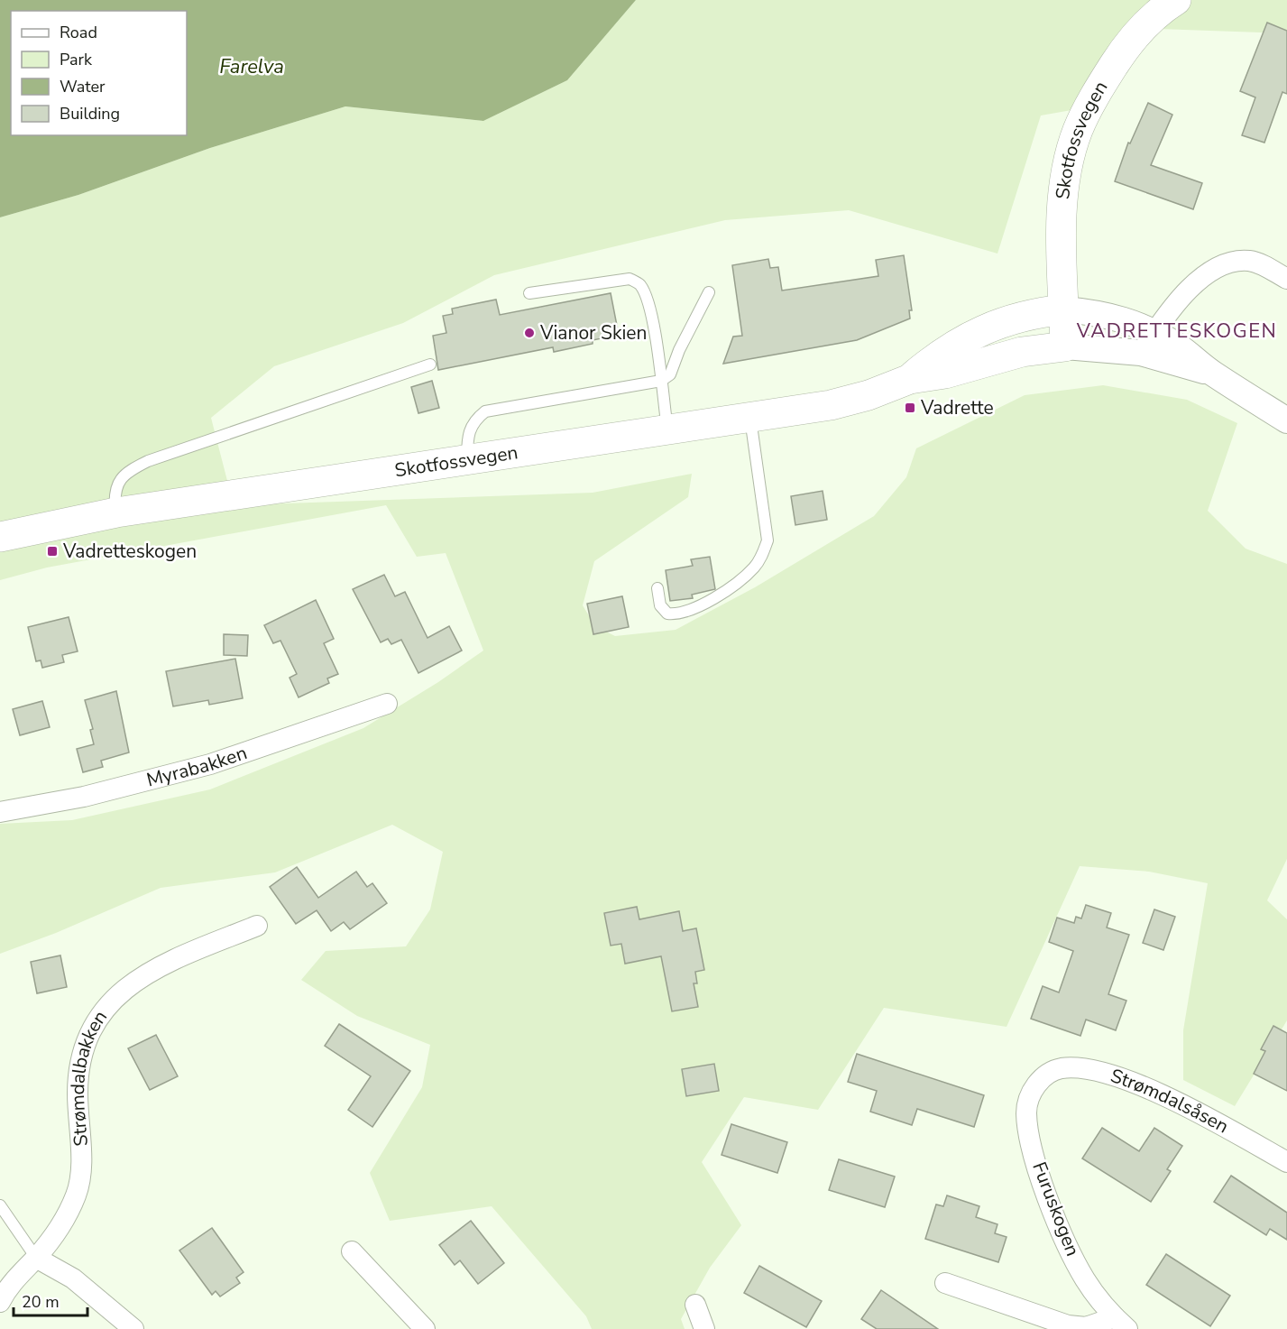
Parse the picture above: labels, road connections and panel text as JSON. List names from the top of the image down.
{
  "streets": {
    "main road": ["Skotfossvegen"],
    "street": [
      "Myrabakken",
      "Strømdalbakken",
      "Strømdalsåsen",
      "Furuskogen"
    ]
  },
  "crossings": [
    ["Strømdalsåsen", "Furuskogen"]
  ],
  "districts": ["VADRETTESKOGEN"],
  "water": ["Farelva"],
  "places": {
    "other": ["Vianor Skien"],
    "transit": ["Vadrette", "Vadretteskogen"]
  },
  "legend": [
    "Road",
    "Park",
    "Water",
    "Building"
  ],
  "scale_bar": "20 m"
}
